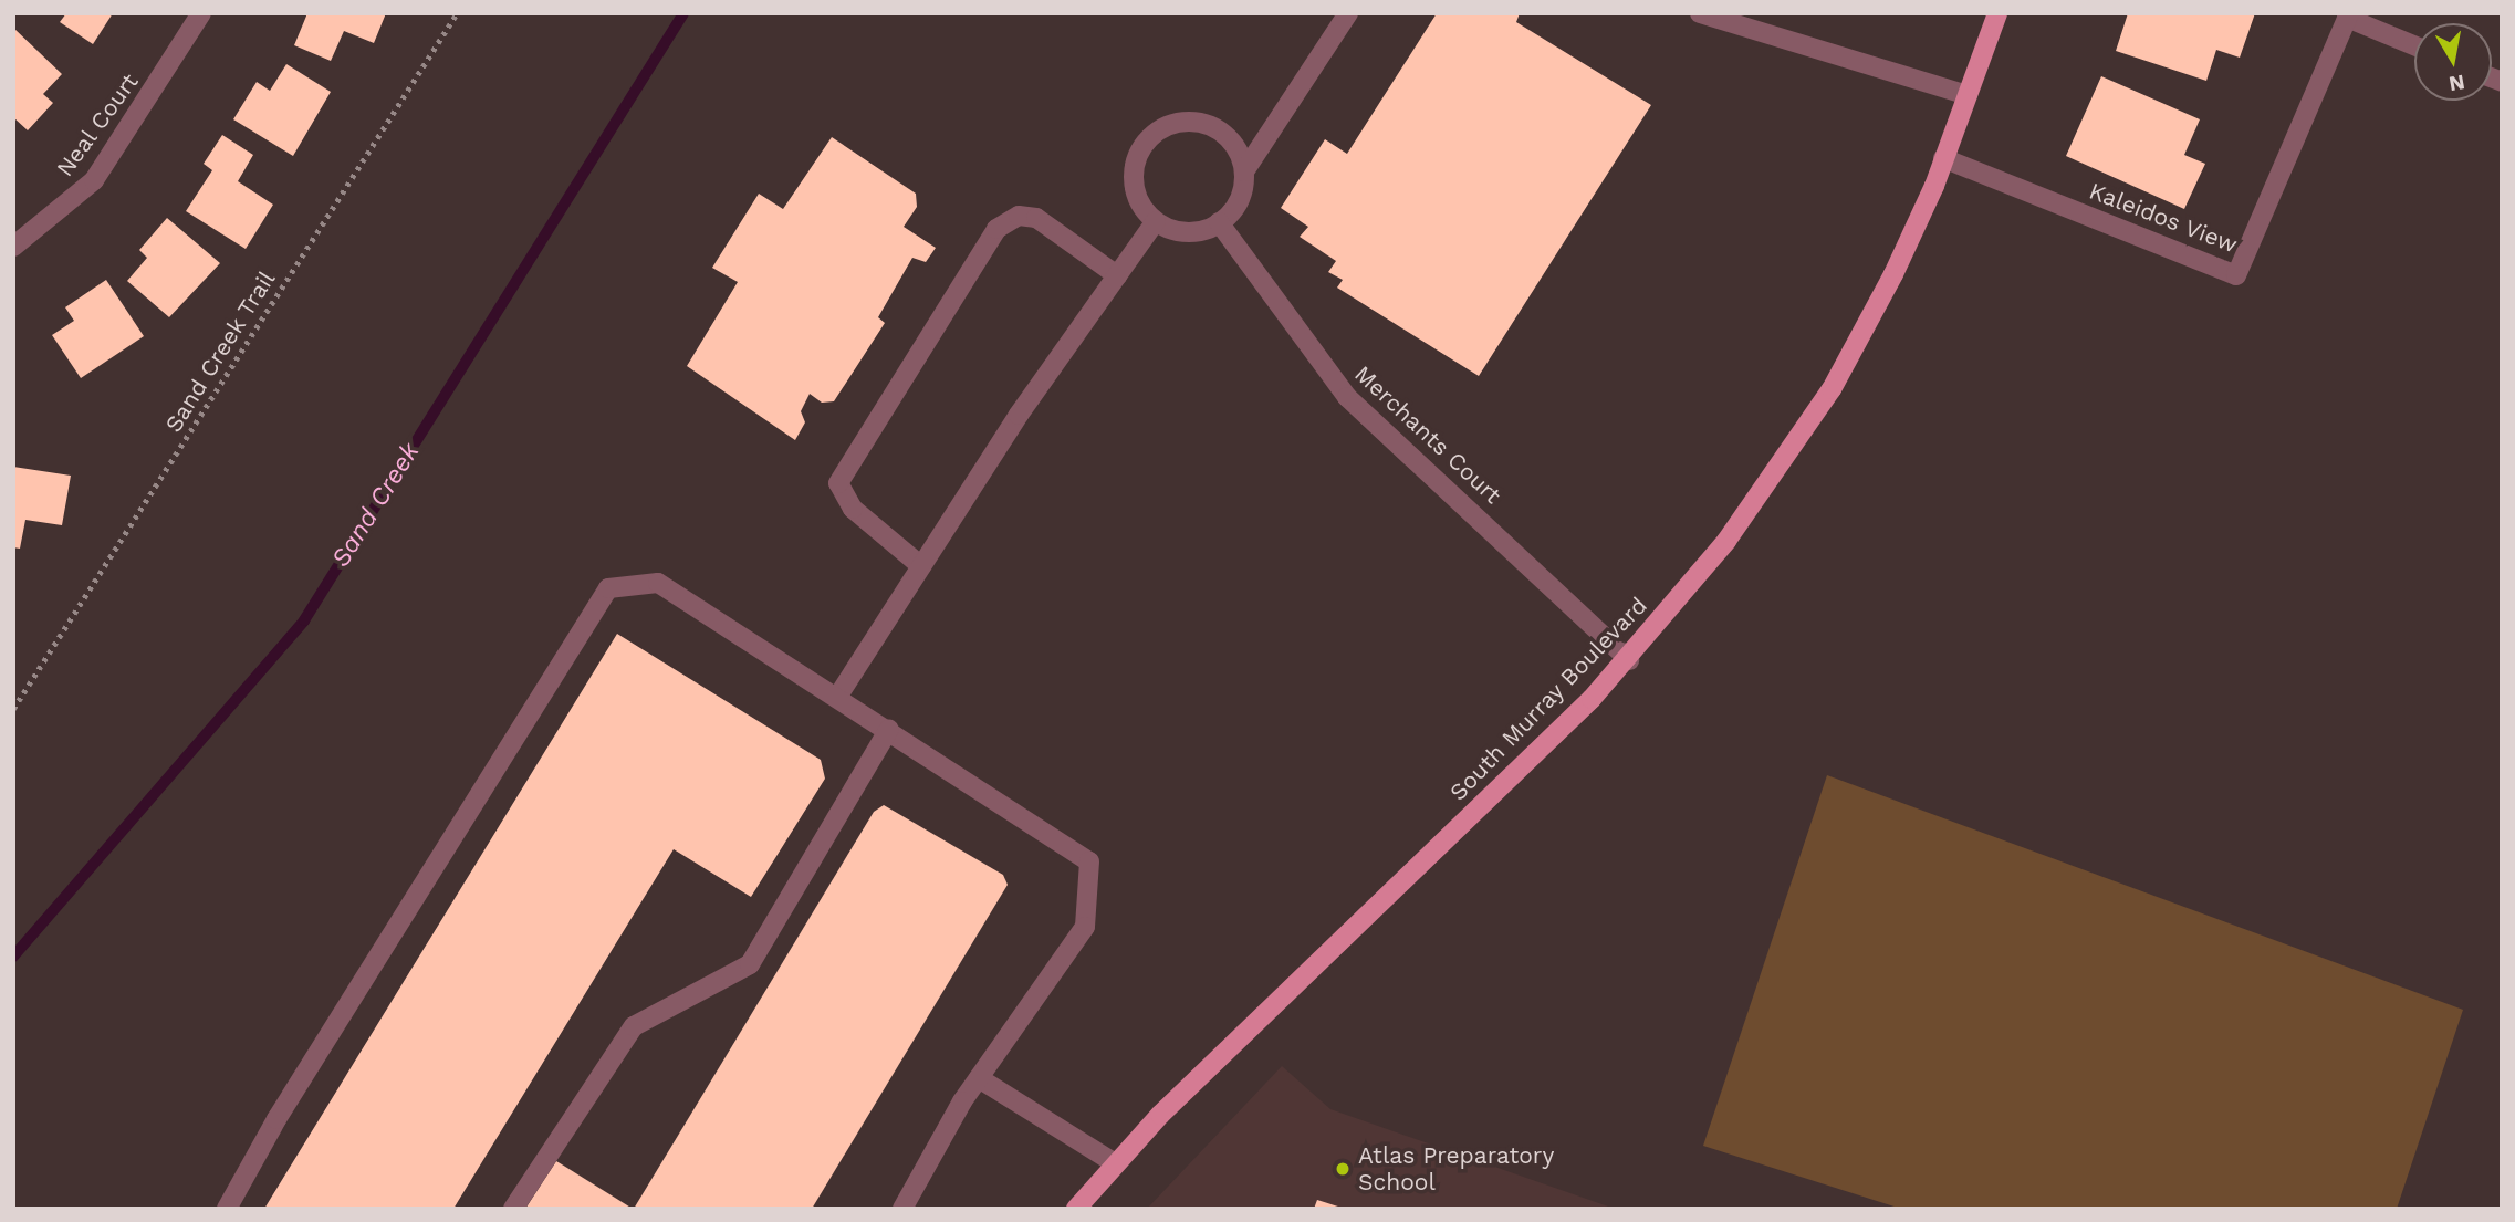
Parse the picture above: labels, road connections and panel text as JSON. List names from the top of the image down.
{
  "streets": {
    "main road": ["South Murray Boulevard"],
    "street": ["Neal Court", "Kaleidos View", "Merchants Court"],
    "path": ["Sand Creek Trail"]
  },
  "crossings": [
    ["Kaleidos View", "South Murray Boulevard"],
    ["Merchants Court", "South Murray Boulevard"]
  ],
  "water": ["Sand Creek"],
  "places": ["Atlas Preparatory School"],
  "north": "bottom"
}
